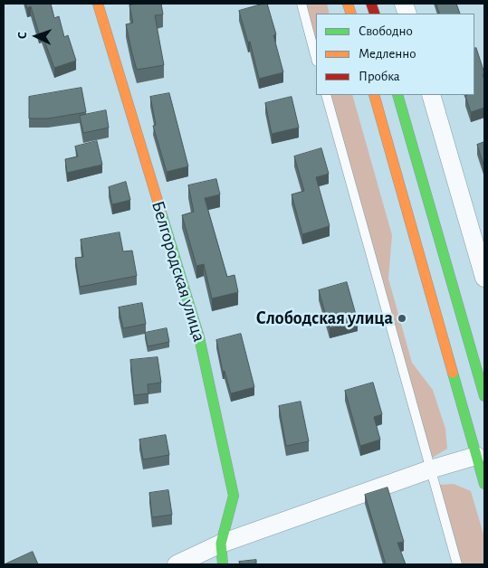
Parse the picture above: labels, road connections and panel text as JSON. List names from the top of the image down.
{
  "streets": {
    "main road": ["Белгородская улица"]
  },
  "places": ["Слободская улица"],
  "legend": ["Свободно", "Медленно", "Пробка"],
  "north": "left"
}
